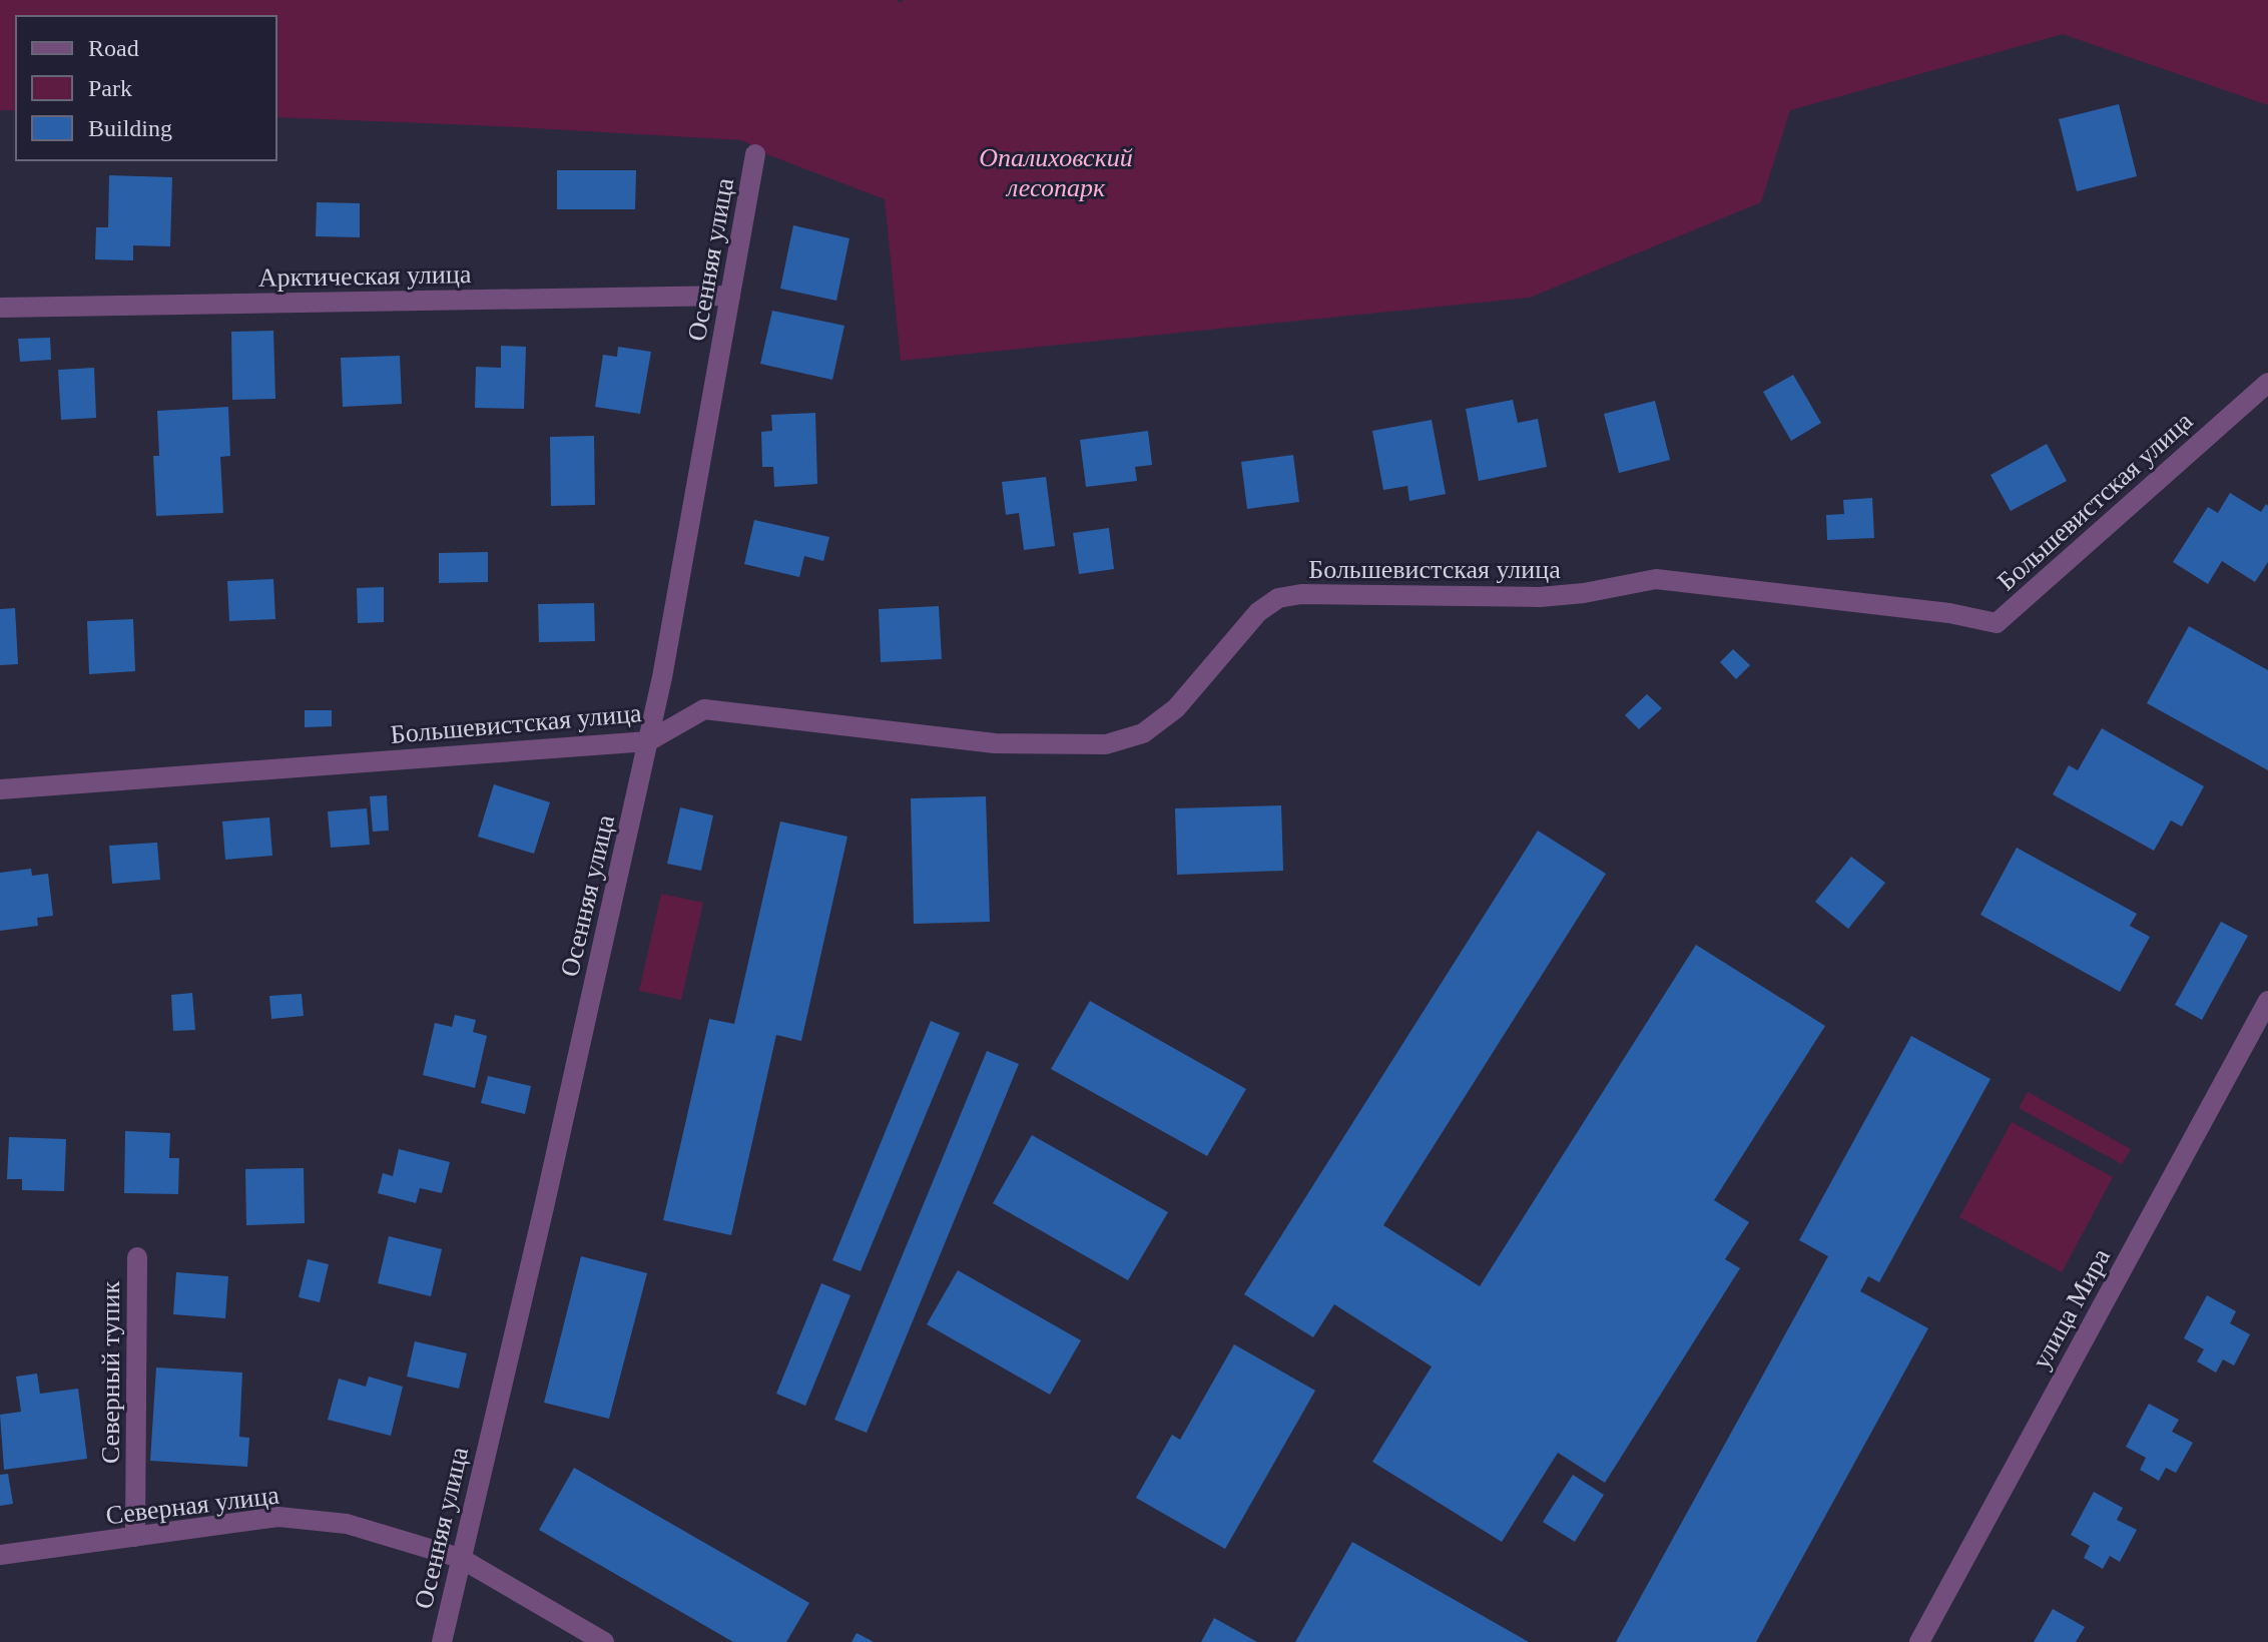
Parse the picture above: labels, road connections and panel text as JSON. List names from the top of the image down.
{
  "streets": {
    "street": [
      "Осенняя улица",
      "Арктическая улица",
      "Большевистская улица",
      "улица Мира",
      "Северный тупик",
      "Северная улица"
    ]
  },
  "crossings": [
    ["Осенняя улица", "Арктическая улица"],
    ["Осенняя улица", "Большевистская улица"],
    ["Осенняя улица", "Северная улица"],
    ["Северный тупик", "Северная улица"]
  ],
  "parks": ["Опалиховский лесопарк"],
  "legend": ["Road", "Park", "Building"]
}
